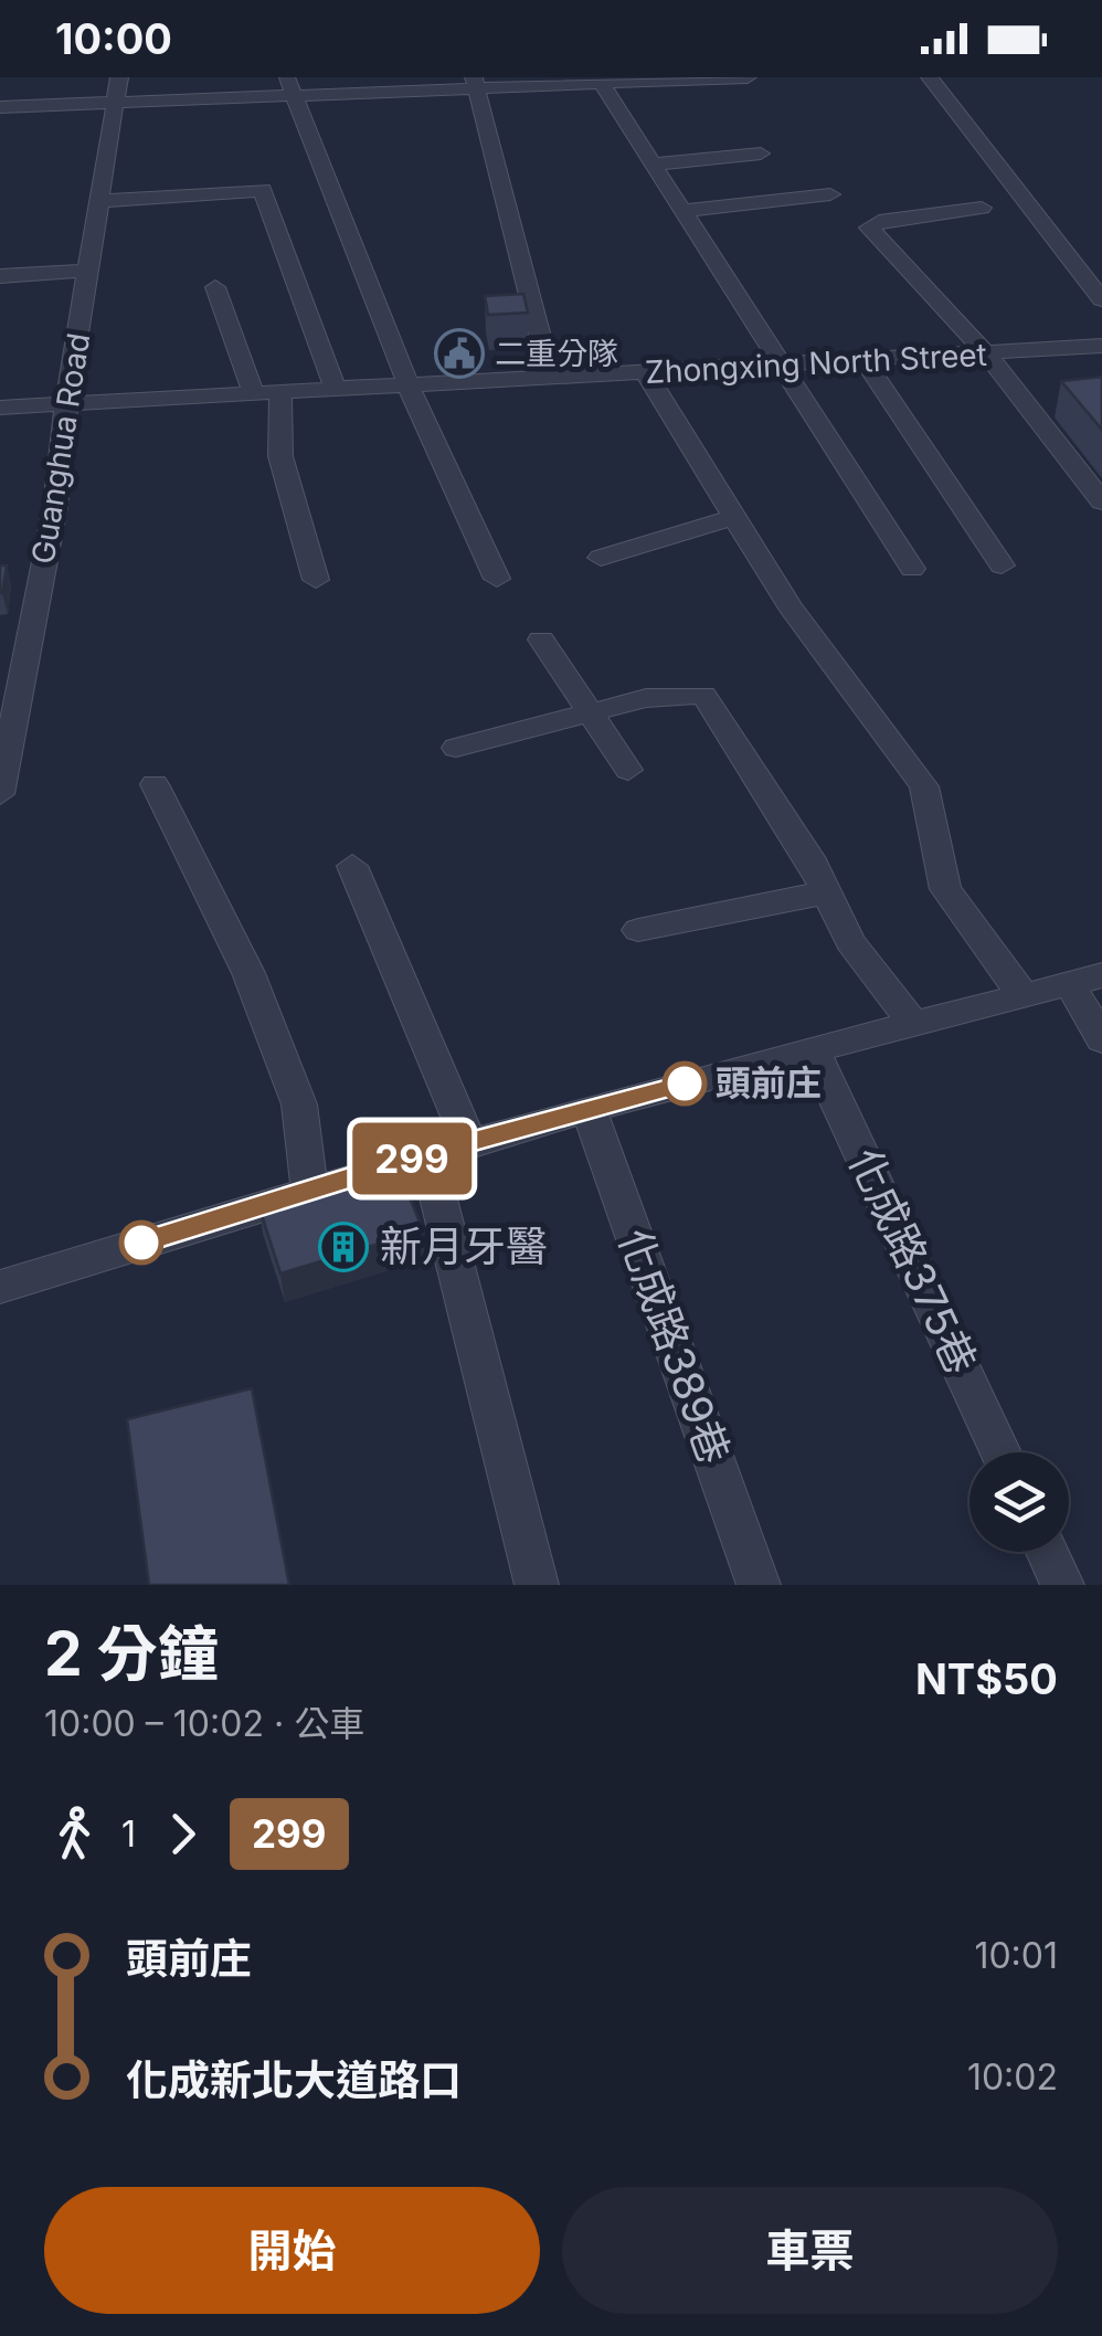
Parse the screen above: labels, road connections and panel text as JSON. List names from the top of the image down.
{
  "streets": {
    "street": [
      "Zhongxing North Street",
      "Guanghua Road",
      "化成路375巷",
      "化成路389巷"
    ]
  },
  "crossings": [
    ["Zhongxing North Street", "Guanghua Road"]
  ],
  "places": {
    "public building": ["二重分隊"],
    "other": ["頭前庄"],
    "building": ["新月牙醫"]
  },
  "lines": ["bus line 299"],
  "page": {
    "status": "10:00",
    "on_map": "299",
    "heading": ["2 分鐘", "10:00 – 10:02 · 公車", "NT$50"],
    "legs": ["1", "299"],
    "list": [
      {
        "name": "頭前庄",
        "value": "10:01"
      },
      {
        "name": "化成新北大道路口",
        "value": "10:02"
      }
    ],
    "buttons": ["開始", "車票"]
  }
}
